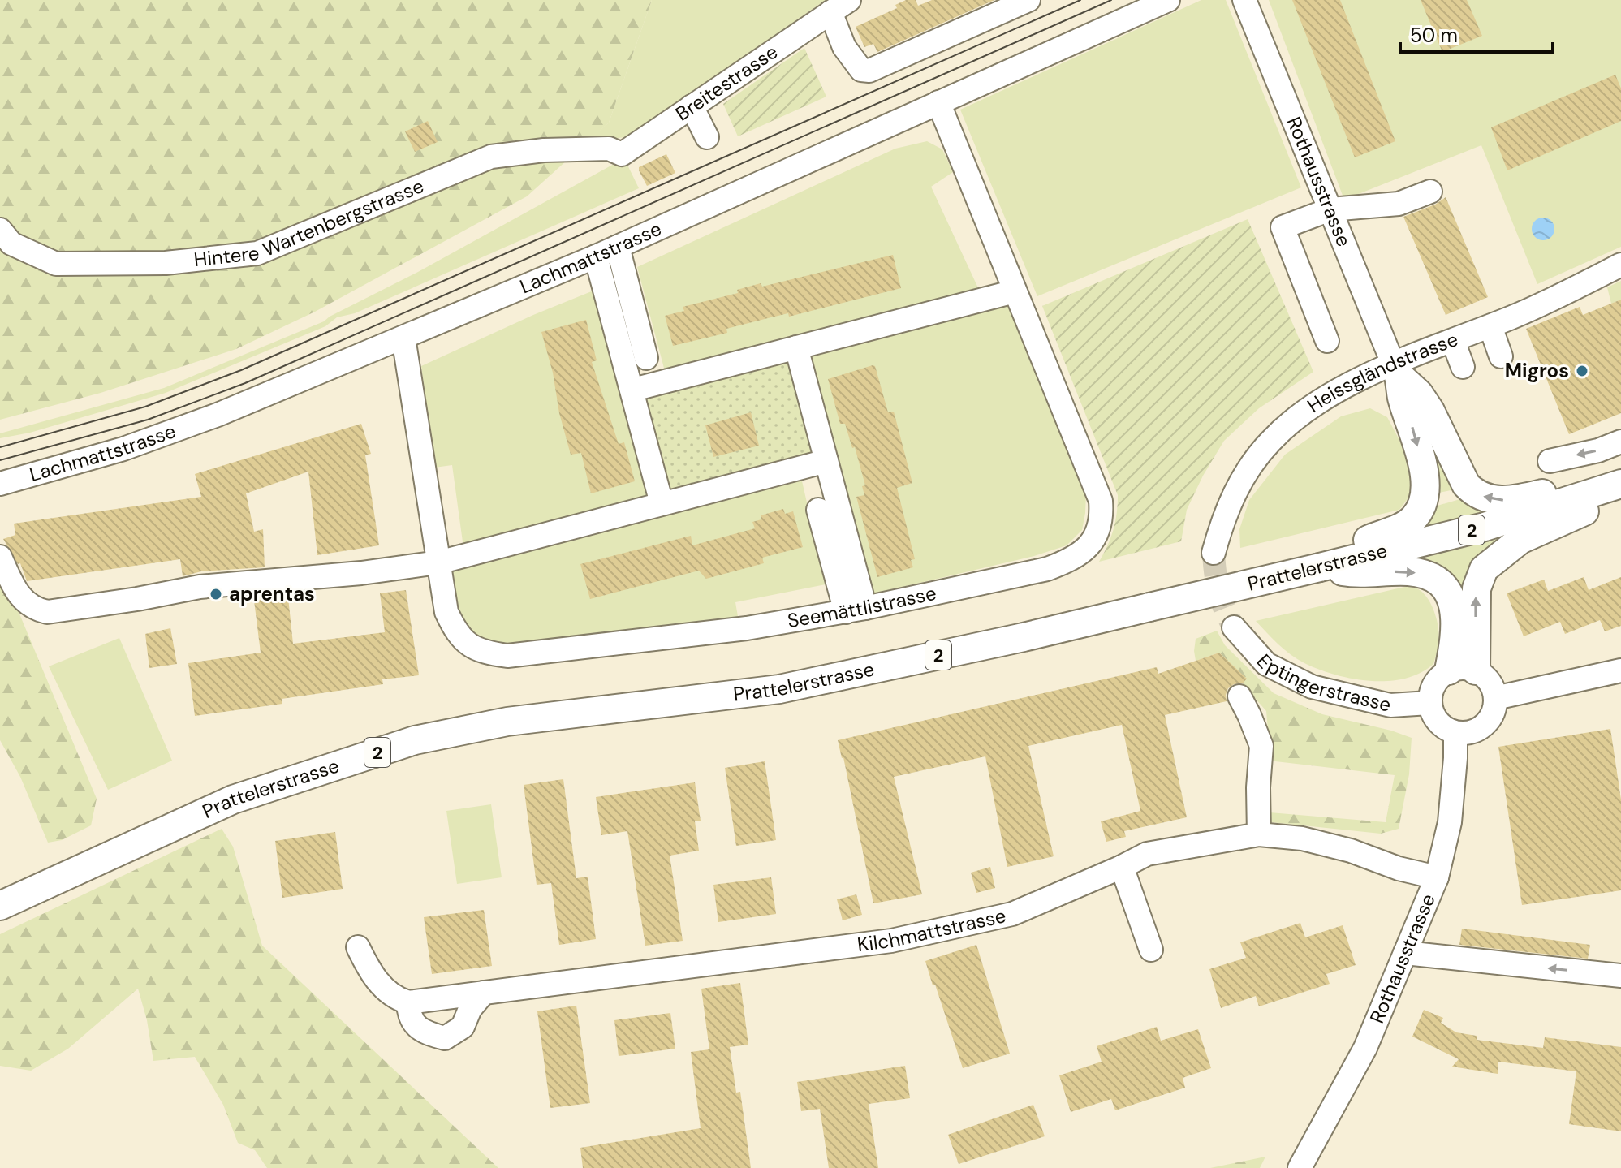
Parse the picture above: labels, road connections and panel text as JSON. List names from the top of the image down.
{
  "streets": {
    "main road": ["2", "Prattelerstrasse"],
    "street": [
      "Breitestrasse",
      "Rothausstrasse",
      "Hintere Wartenbergstrasse",
      "Lachmattstrasse",
      "Heissgländstrasse",
      "Seemättlistrasse",
      "Eptingerstrasse",
      "Kilchmattstrasse"
    ]
  },
  "crossings": [
    ["Breitestrasse", "Hintere Wartenbergstrasse"],
    ["Rothausstrasse", "Heissgländstrasse"],
    ["Rothausstrasse", "Eptingerstrasse"],
    ["Rothausstrasse", "Kilchmattstrasse"],
    ["Lachmattstrasse", "Seemättlistrasse"]
  ],
  "places": ["Migros", "aprentas"],
  "scale_bar": "50 m"
}
